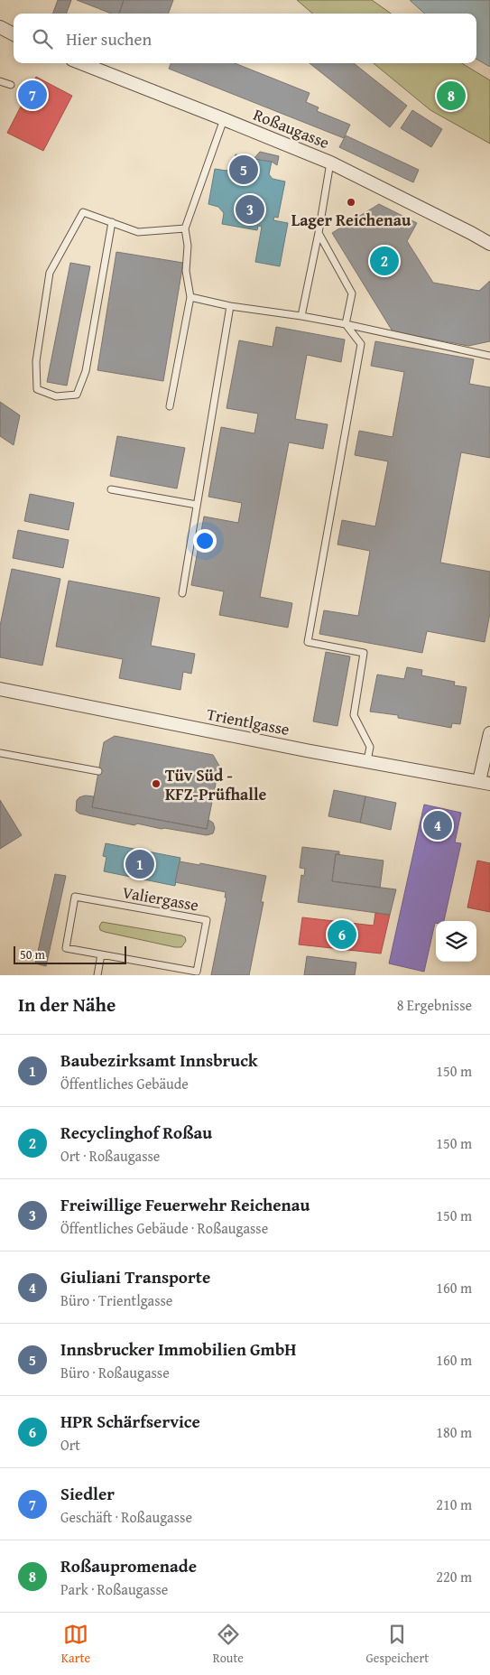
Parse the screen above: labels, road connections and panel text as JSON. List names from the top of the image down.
{
  "streets": {
    "street": ["Roßaugasse", "Trientlgasse"],
    "lane": ["Valiergasse"]
  },
  "places": ["Lager Reichenau", "Tüv Süd - KFZ-Prüfhalle"],
  "scale_bar": "50 m",
  "page": {
    "search": "Hier suchen",
    "pins": [
      "7",
      "8",
      "5",
      "3",
      "2",
      "4",
      "1",
      "6"
    ],
    "scale": "50 m",
    "heading": ["In der Nähe", "8 Ergebnisse"],
    "list": [
      {
        "mark": "1",
        "name": "Baubezirksamt Innsbruck",
        "note": "Öffentliches Gebäude",
        "value": "150 m"
      },
      {
        "mark": "2",
        "name": "Recyclinghof Roßau",
        "note": "Ort · Roßaugasse",
        "value": "150 m"
      },
      {
        "mark": "3",
        "name": "Freiwillige Feuerwehr Reichenau",
        "note": "Öffentliches Gebäude · Roßaugasse",
        "value": "150 m"
      },
      {
        "mark": "4",
        "name": "Giuliani Transporte",
        "note": "Büro · Trientlgasse",
        "value": "160 m"
      },
      {
        "mark": "5",
        "name": "Innsbrucker Immobilien GmbH",
        "note": "Büro · Roßaugasse",
        "value": "160 m"
      },
      {
        "mark": "6",
        "name": "HPR Schärfservice",
        "note": "Ort",
        "value": "180 m"
      },
      {
        "mark": "7",
        "name": "Siedler",
        "note": "Geschäft · Roßaugasse",
        "value": "210 m"
      },
      {
        "mark": "8",
        "name": "Roßaupromenade",
        "note": "Park · Roßaugasse",
        "value": "220 m"
      }
    ],
    "nav": ["Karte", "Route", "Gespeichert"]
  }
}
